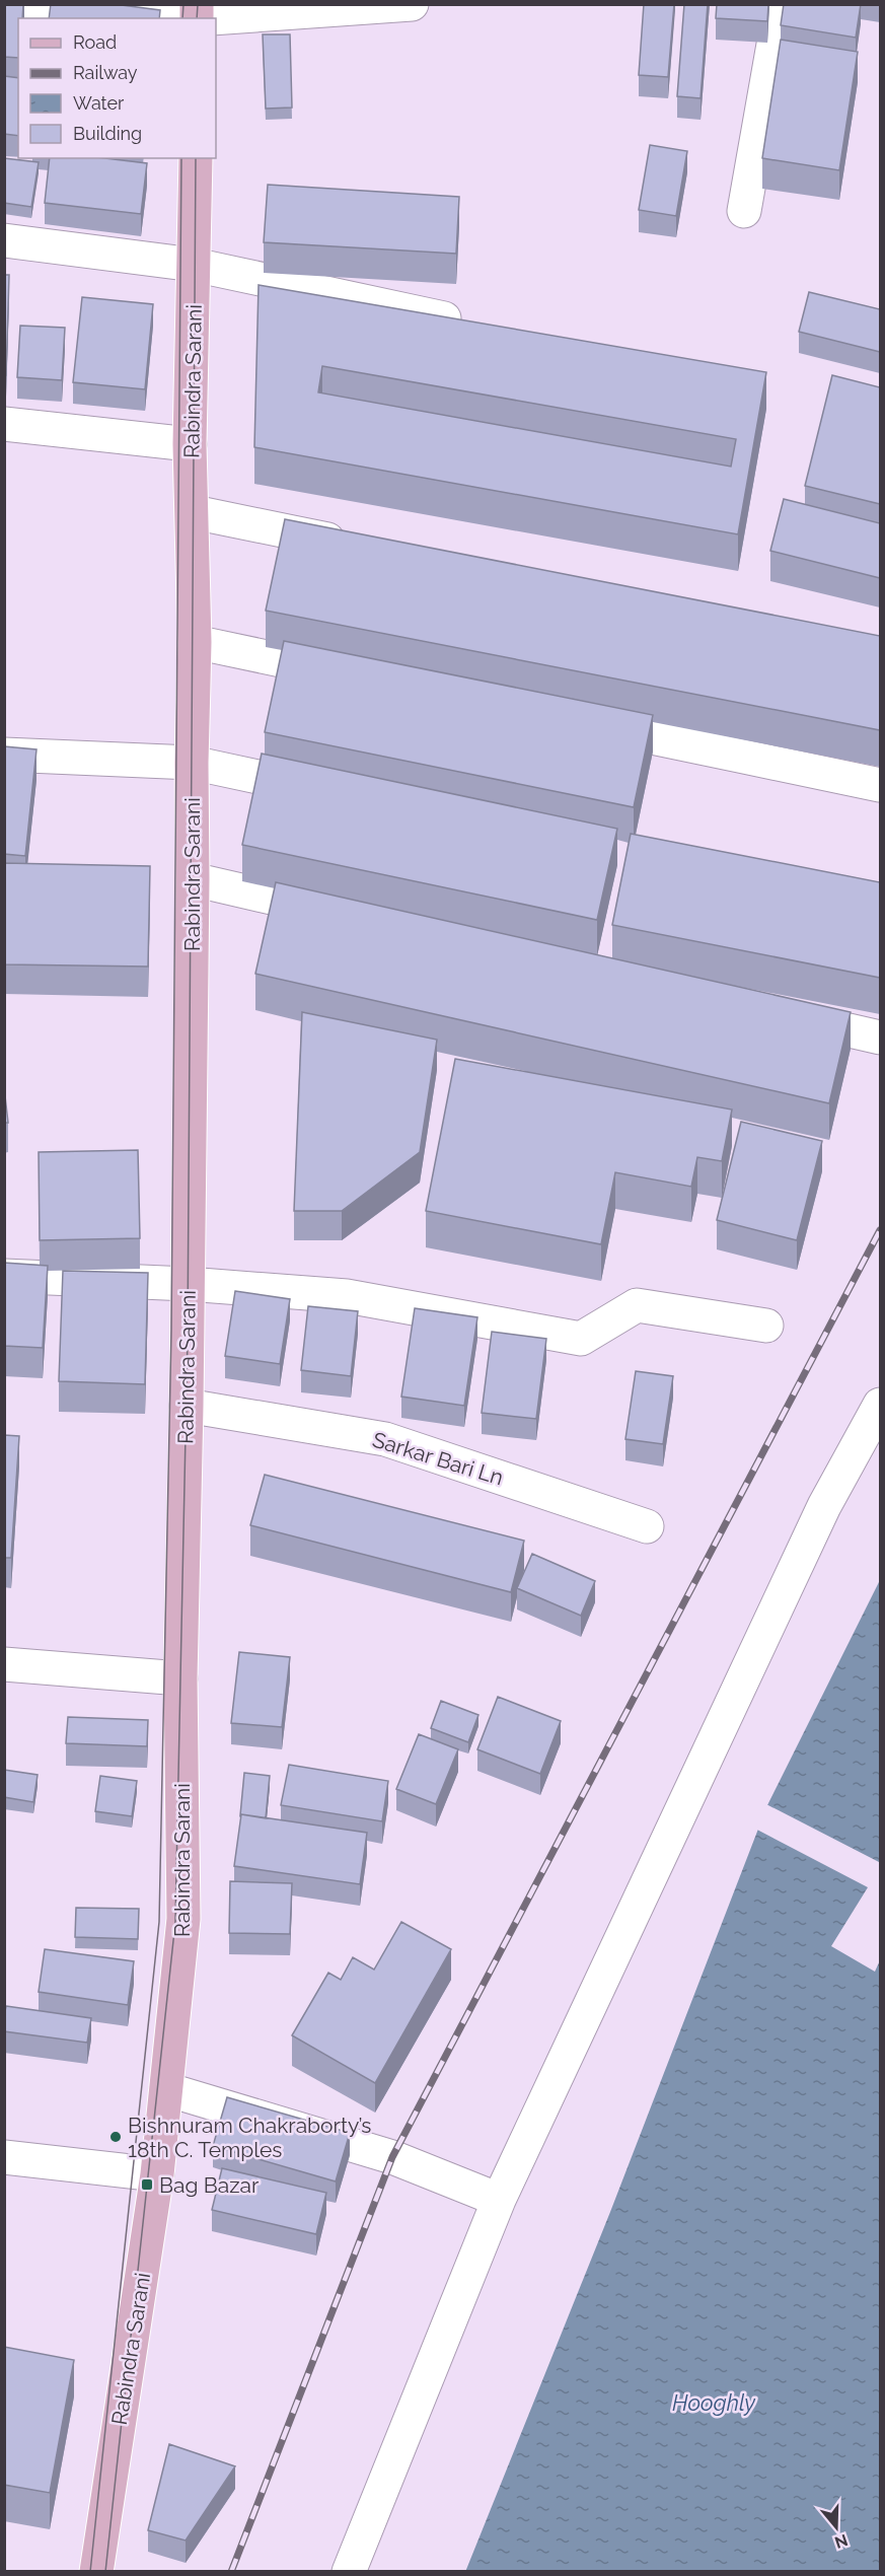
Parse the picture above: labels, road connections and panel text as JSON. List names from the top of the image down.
{
  "streets": {
    "main road": ["Rabindra Sarani"],
    "street": ["Sarkar Bari Ln"]
  },
  "crossings": [
    ["Rabindra Sarani", "Sarkar Bari Ln"]
  ],
  "water": ["Hooghly"],
  "places": {
    "other": ["Bishnuram Chakraborty’s 18th C. Temples"],
    "transit": ["Bag Bazar"]
  },
  "legend": [
    "Road",
    "Railway",
    "Water",
    "Building"
  ],
  "north": "bottom"
}
